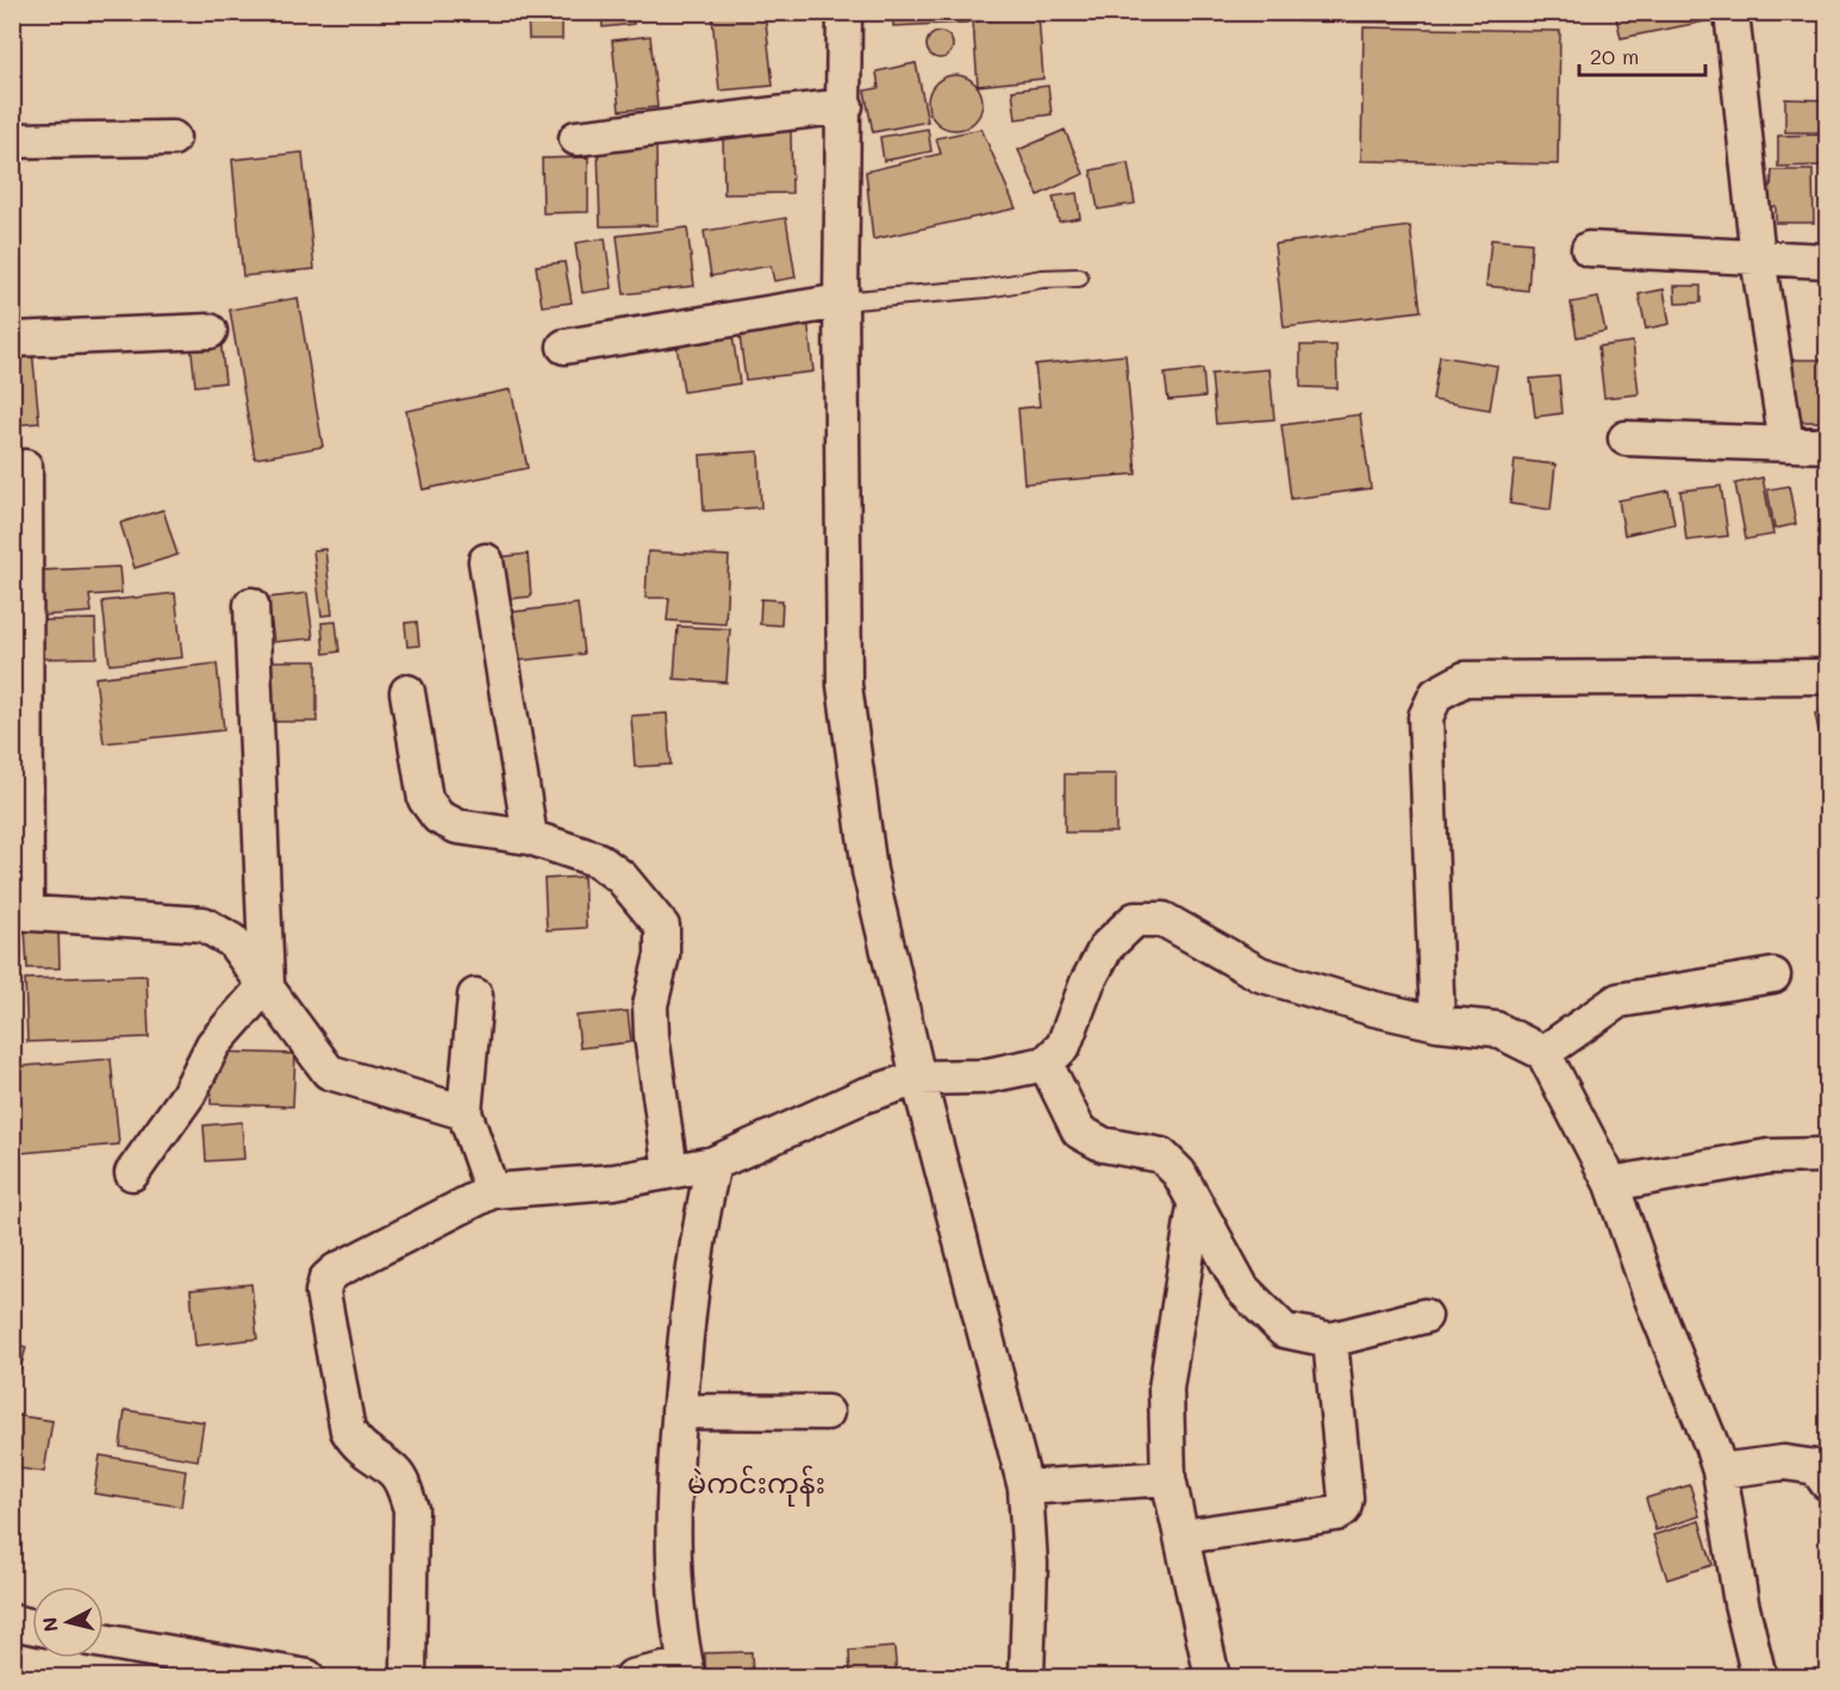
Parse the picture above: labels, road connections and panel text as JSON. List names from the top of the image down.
{
  "districts": ["မဲကင်းကုန်း"],
  "scale_bar": "20 m",
  "north": "left"
}
